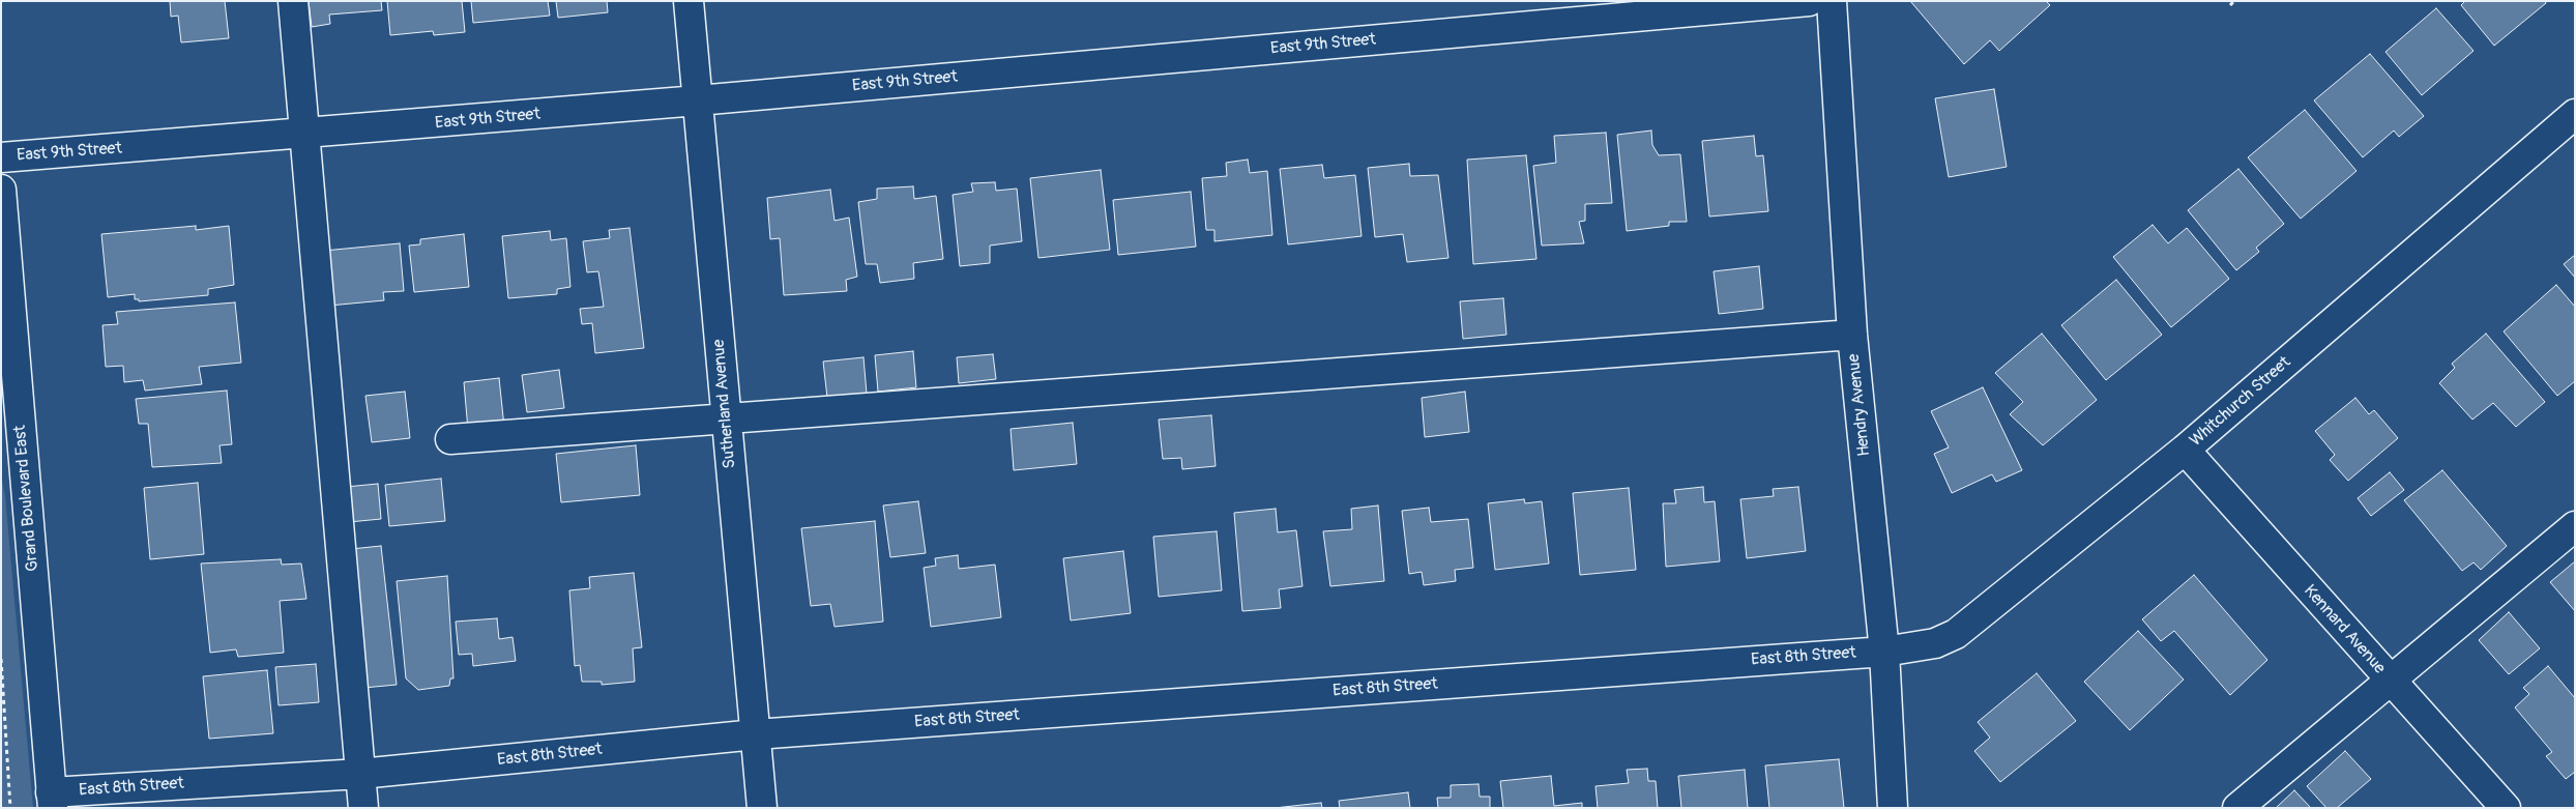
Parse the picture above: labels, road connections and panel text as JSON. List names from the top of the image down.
{
  "streets": {
    "street": [
      "East 9th Street",
      "Whitchurch Street",
      "Sutherland Avenue",
      "Hendry Avenue",
      "Grand Boulevard East",
      "Kennard Avenue",
      "East 8th Street"
    ]
  },
  "crossings": [
    ["East 9th Street", "Sutherland Avenue"],
    ["Whitchurch Street", "Hendry Avenue"],
    ["Whitchurch Street", "Kennard Avenue"],
    ["Whitchurch Street", "East 8th Street"],
    ["Sutherland Avenue", "East 8th Street"],
    ["Hendry Avenue", "East 8th Street"],
    ["Grand Boulevard East", "East 8th Street"]
  ]
}
